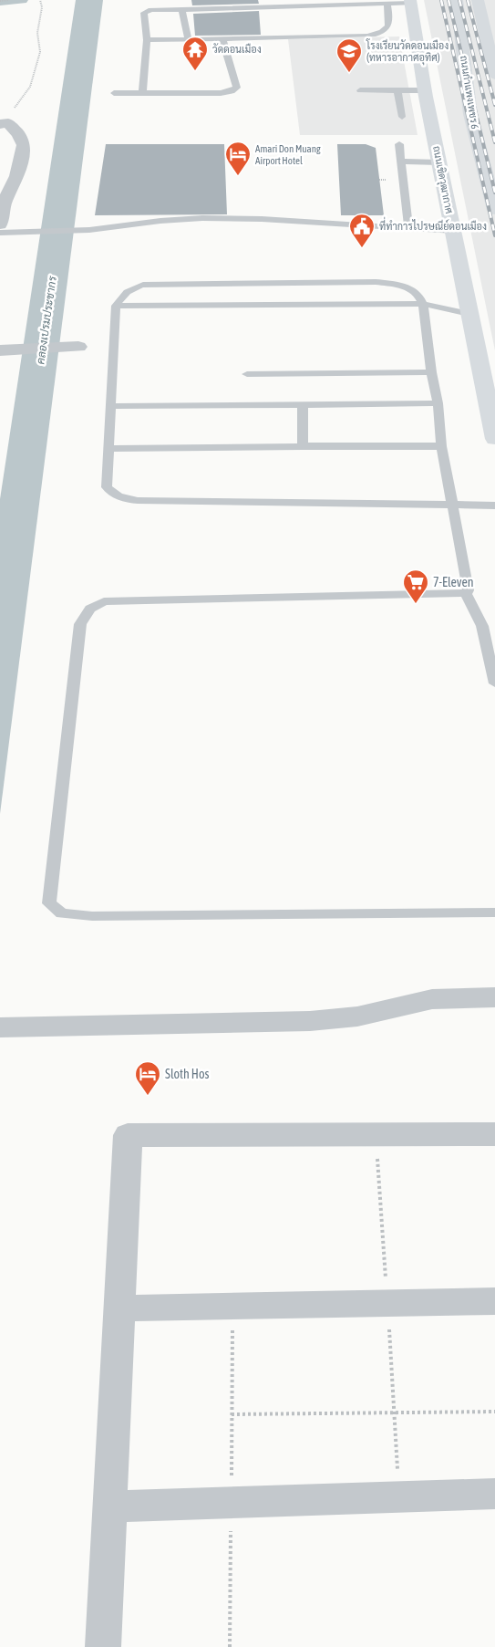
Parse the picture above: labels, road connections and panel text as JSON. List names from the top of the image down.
{
  "streets": {
    "main road": ["ถนนกำแพงเพชร 6", "ถนนเชิดวุฒากาศ"]
  },
  "water": ["คลองเปรมประชากร"],
  "places": {
    "temple": ["วัดดอนเมือง"],
    "school or university": ["โรงเรียนวัดดอนเมือง (ทหารอากาศอุทิศ)"],
    "hotel": ["Amari Don Muang Airport Hotel", "Sloth Hos"],
    "public building": ["ที่ทำการไปรษณีย์ดอนเมือง"],
    "supermarket": ["7-Eleven"]
  }
}
